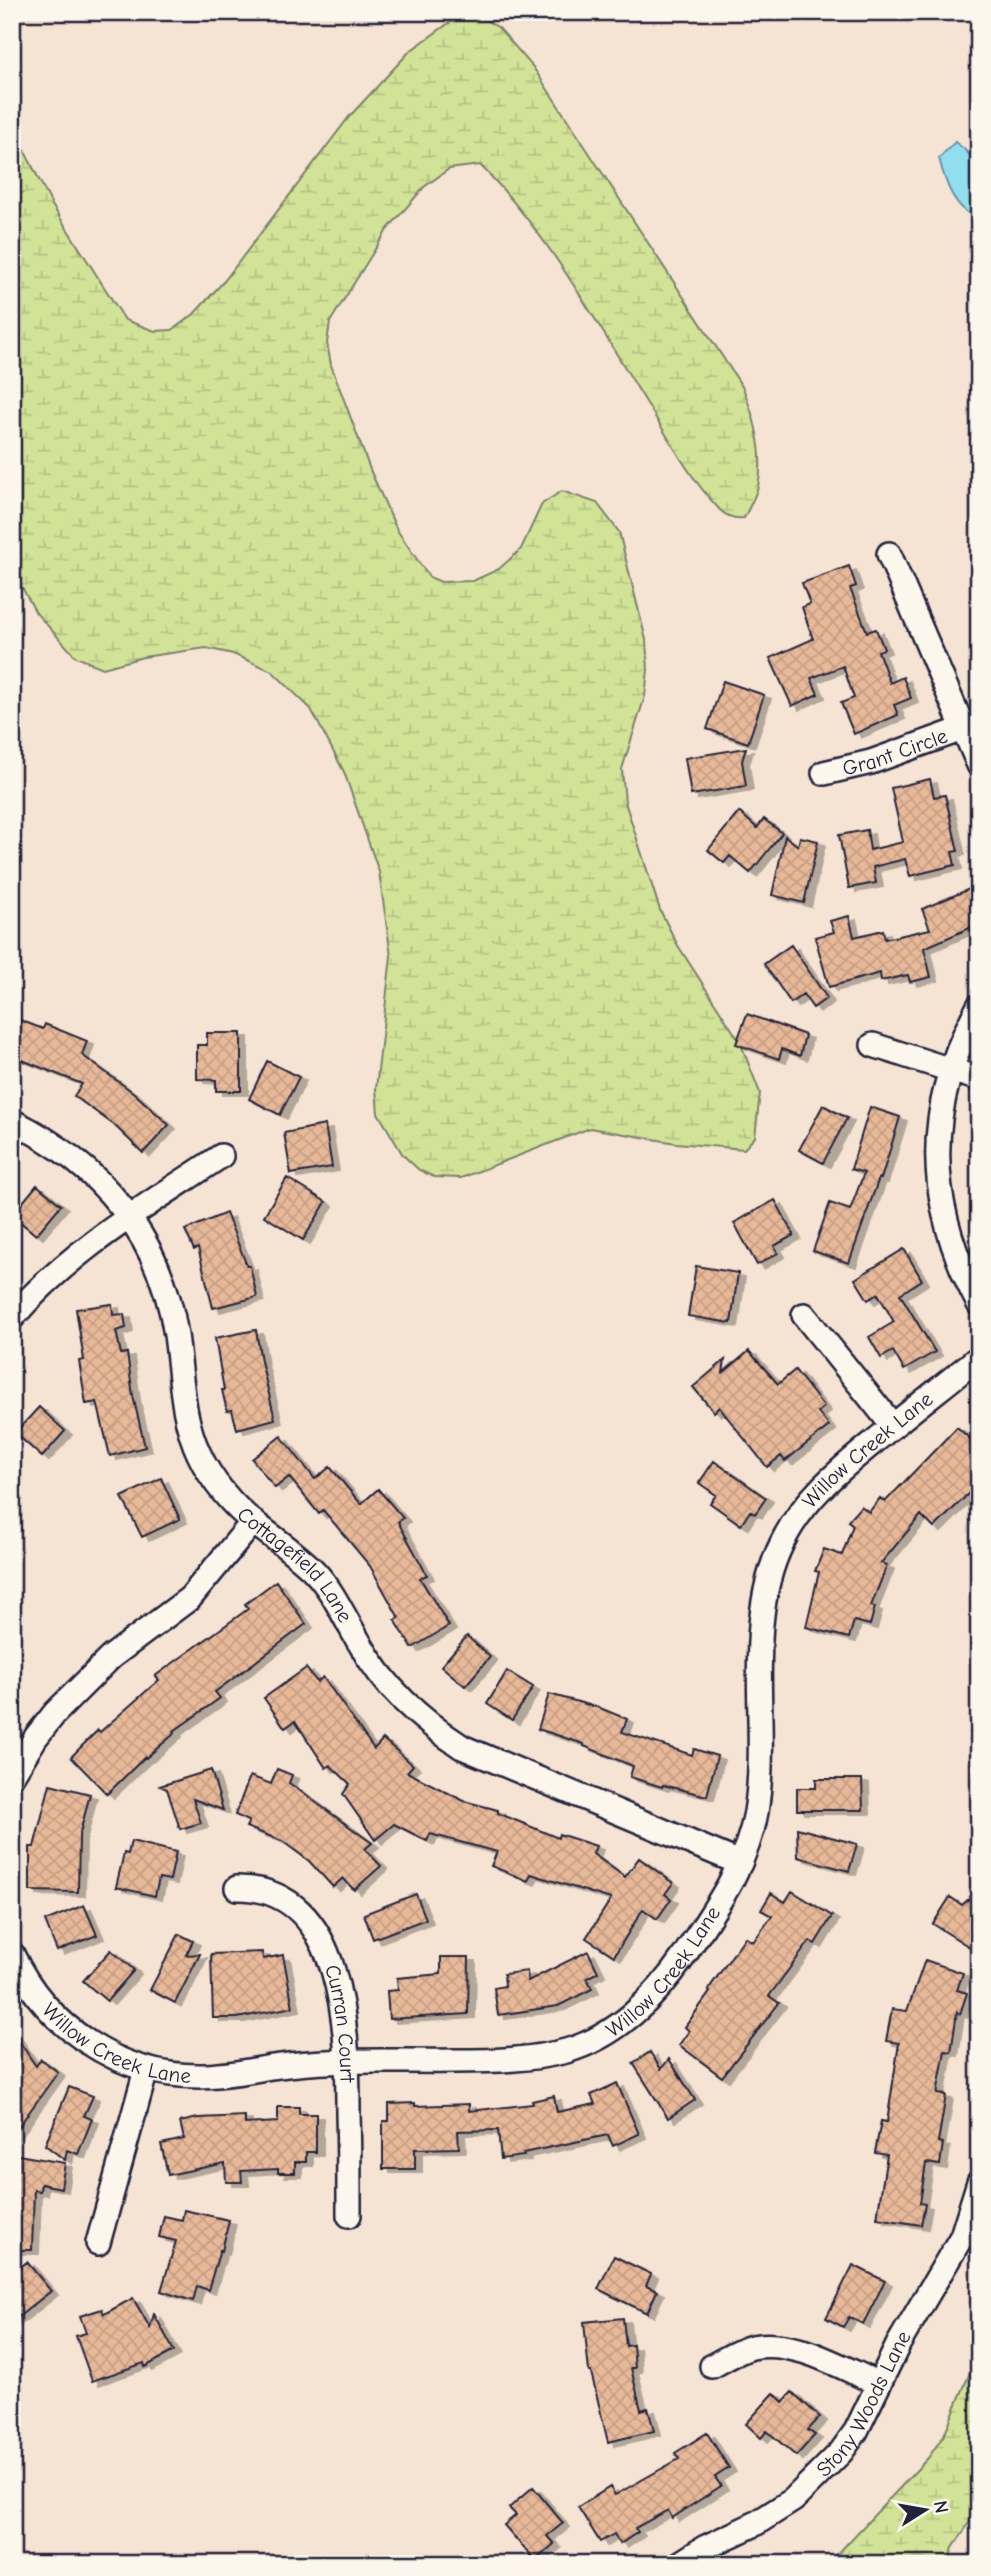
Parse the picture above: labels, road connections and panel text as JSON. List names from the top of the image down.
{
  "streets": {
    "street": [
      "Grant Circle",
      "Willow Creek Lane",
      "Cottagefield Lane",
      "Curran Court",
      "Stony Woods Lane"
    ]
  },
  "crossings": [
    ["Willow Creek Lane", "Cottagefield Lane"],
    ["Willow Creek Lane", "Curran Court"]
  ],
  "north": "right"
}
